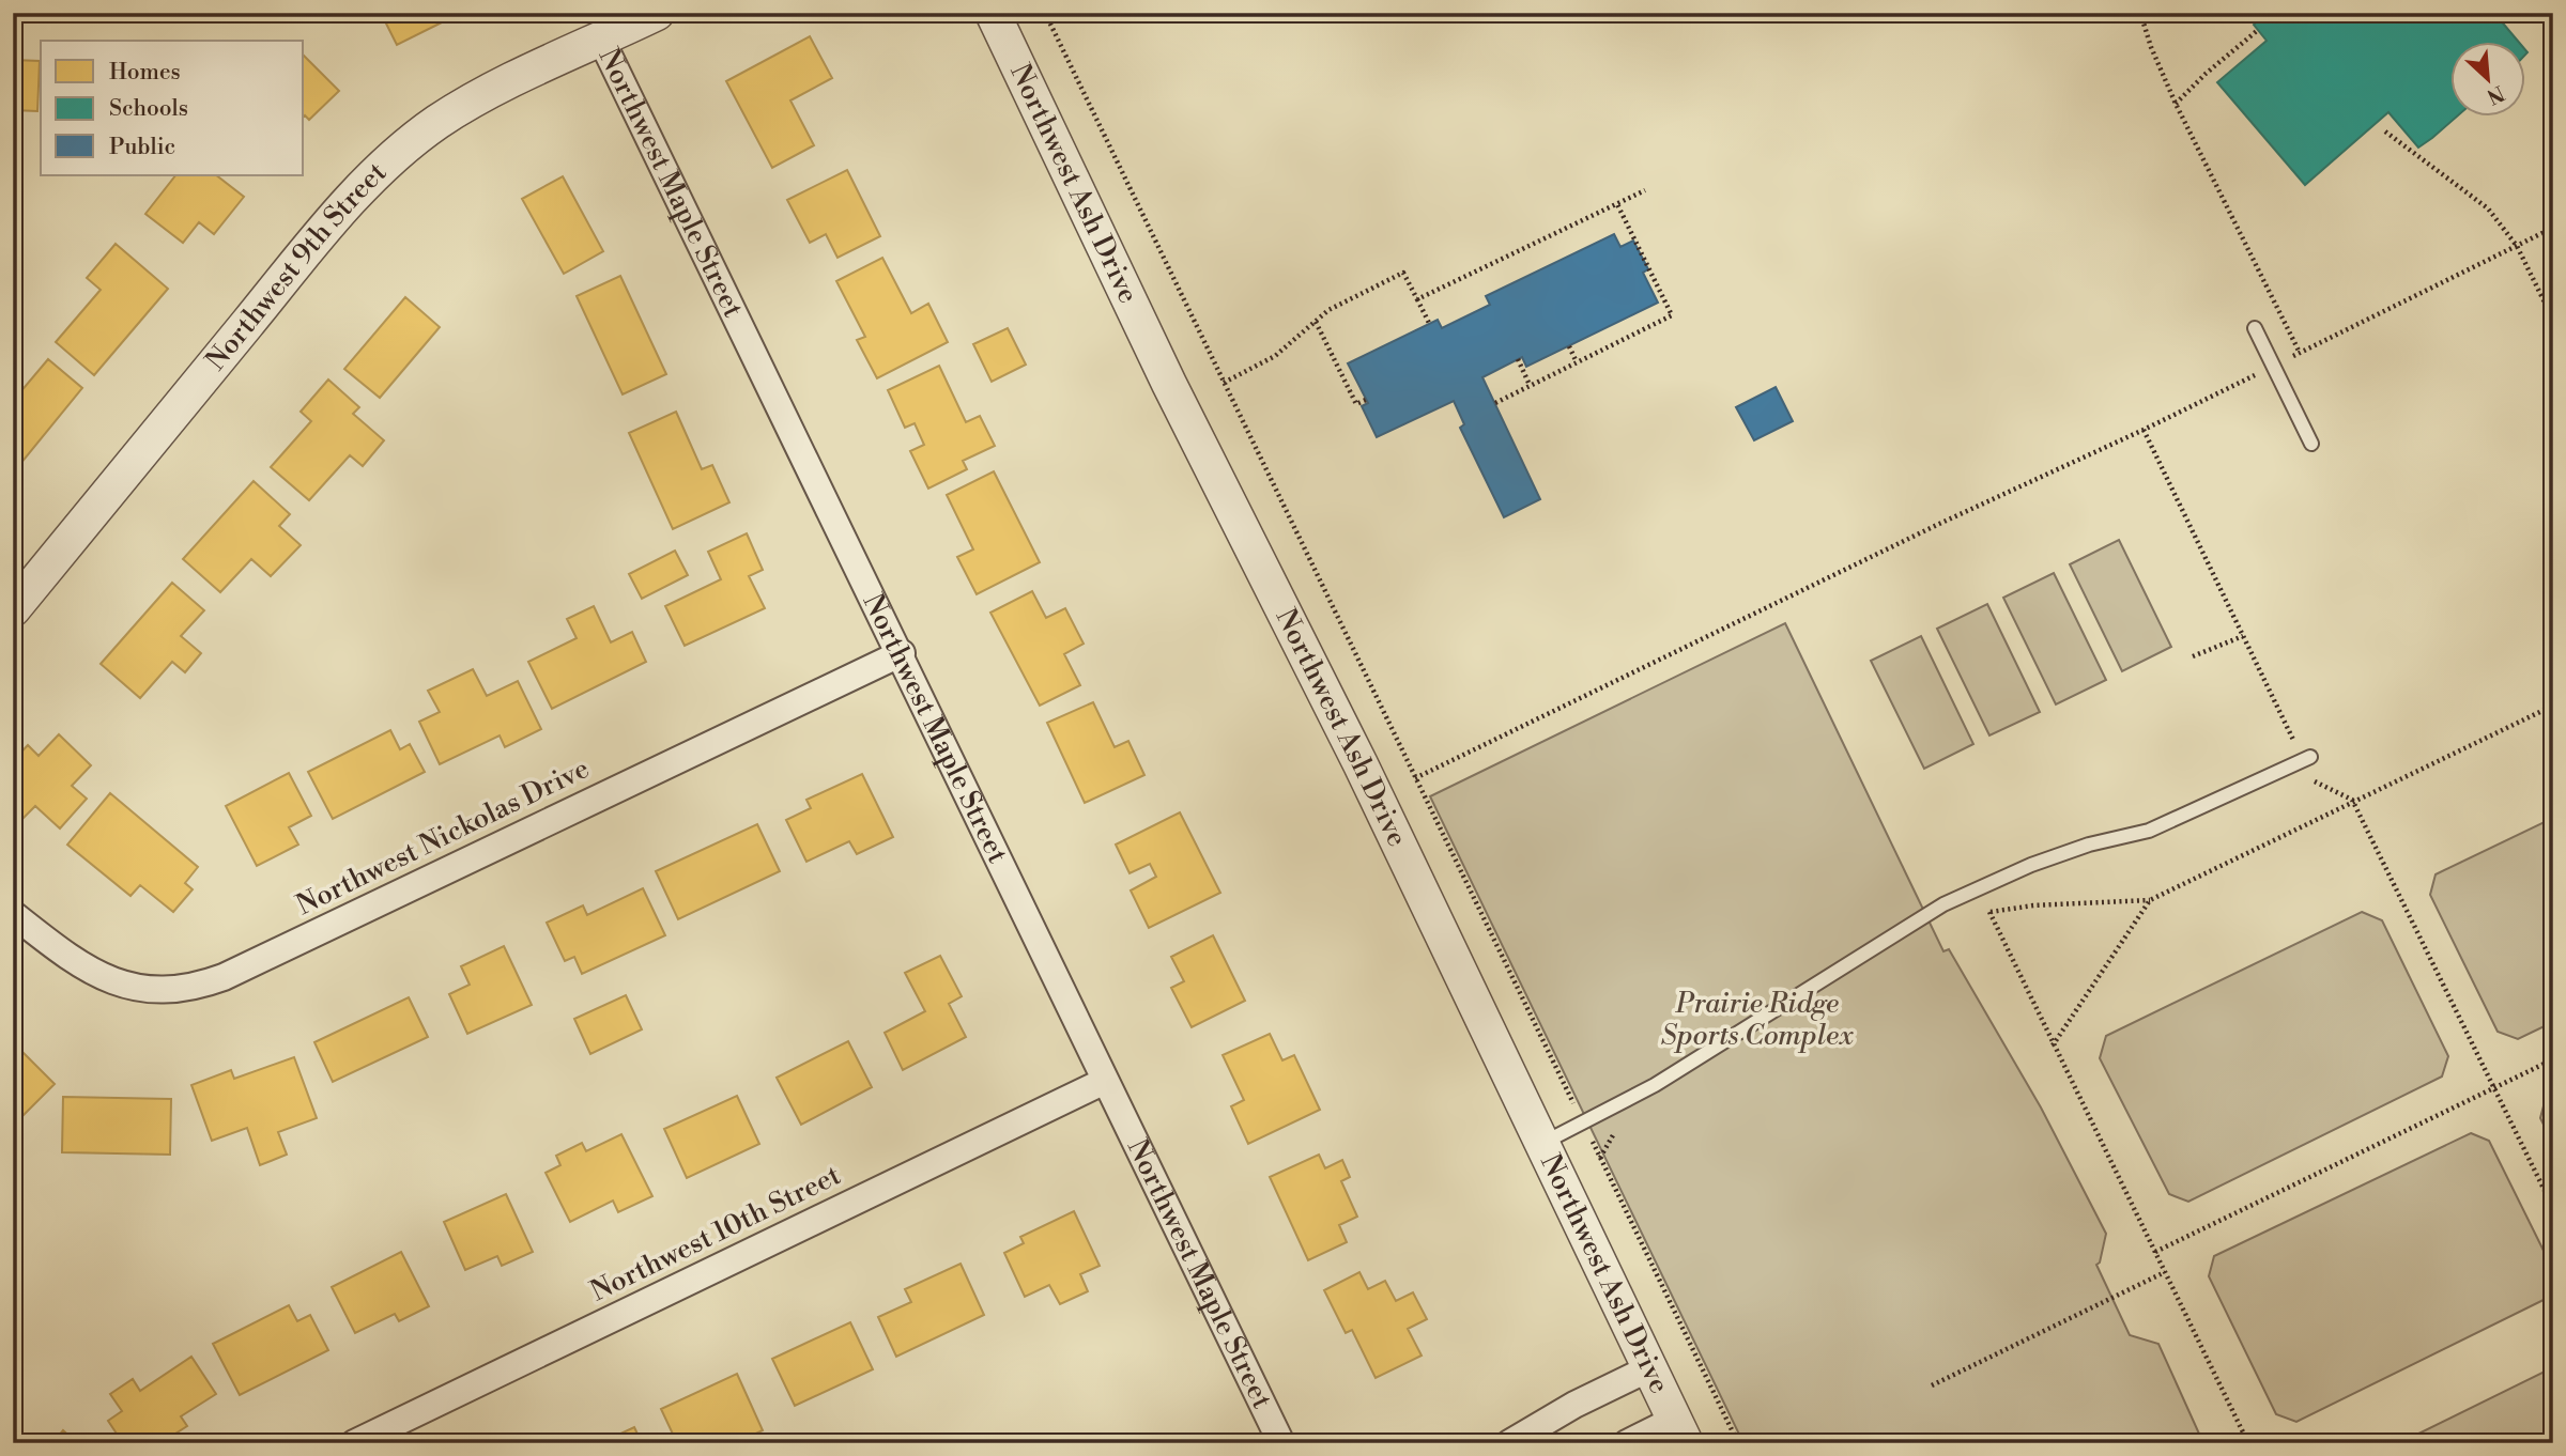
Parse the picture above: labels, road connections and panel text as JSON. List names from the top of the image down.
{
  "streets": {
    "street": [
      "Northwest Maple Street",
      "Northwest Ash Drive",
      "Northwest 9th Street",
      "Northwest Nickolas Drive",
      "Northwest 10th Street"
    ]
  },
  "crossings": [
    ["Northwest Maple Street", "Northwest 9th Street"],
    ["Northwest Maple Street", "Northwest Nickolas Drive"],
    ["Northwest Maple Street", "Northwest 10th Street"]
  ],
  "parks": ["Prairie Ridge Sports Complex"],
  "legend": ["Homes", "Schools", "Public"],
  "north": "bottom right"
}
